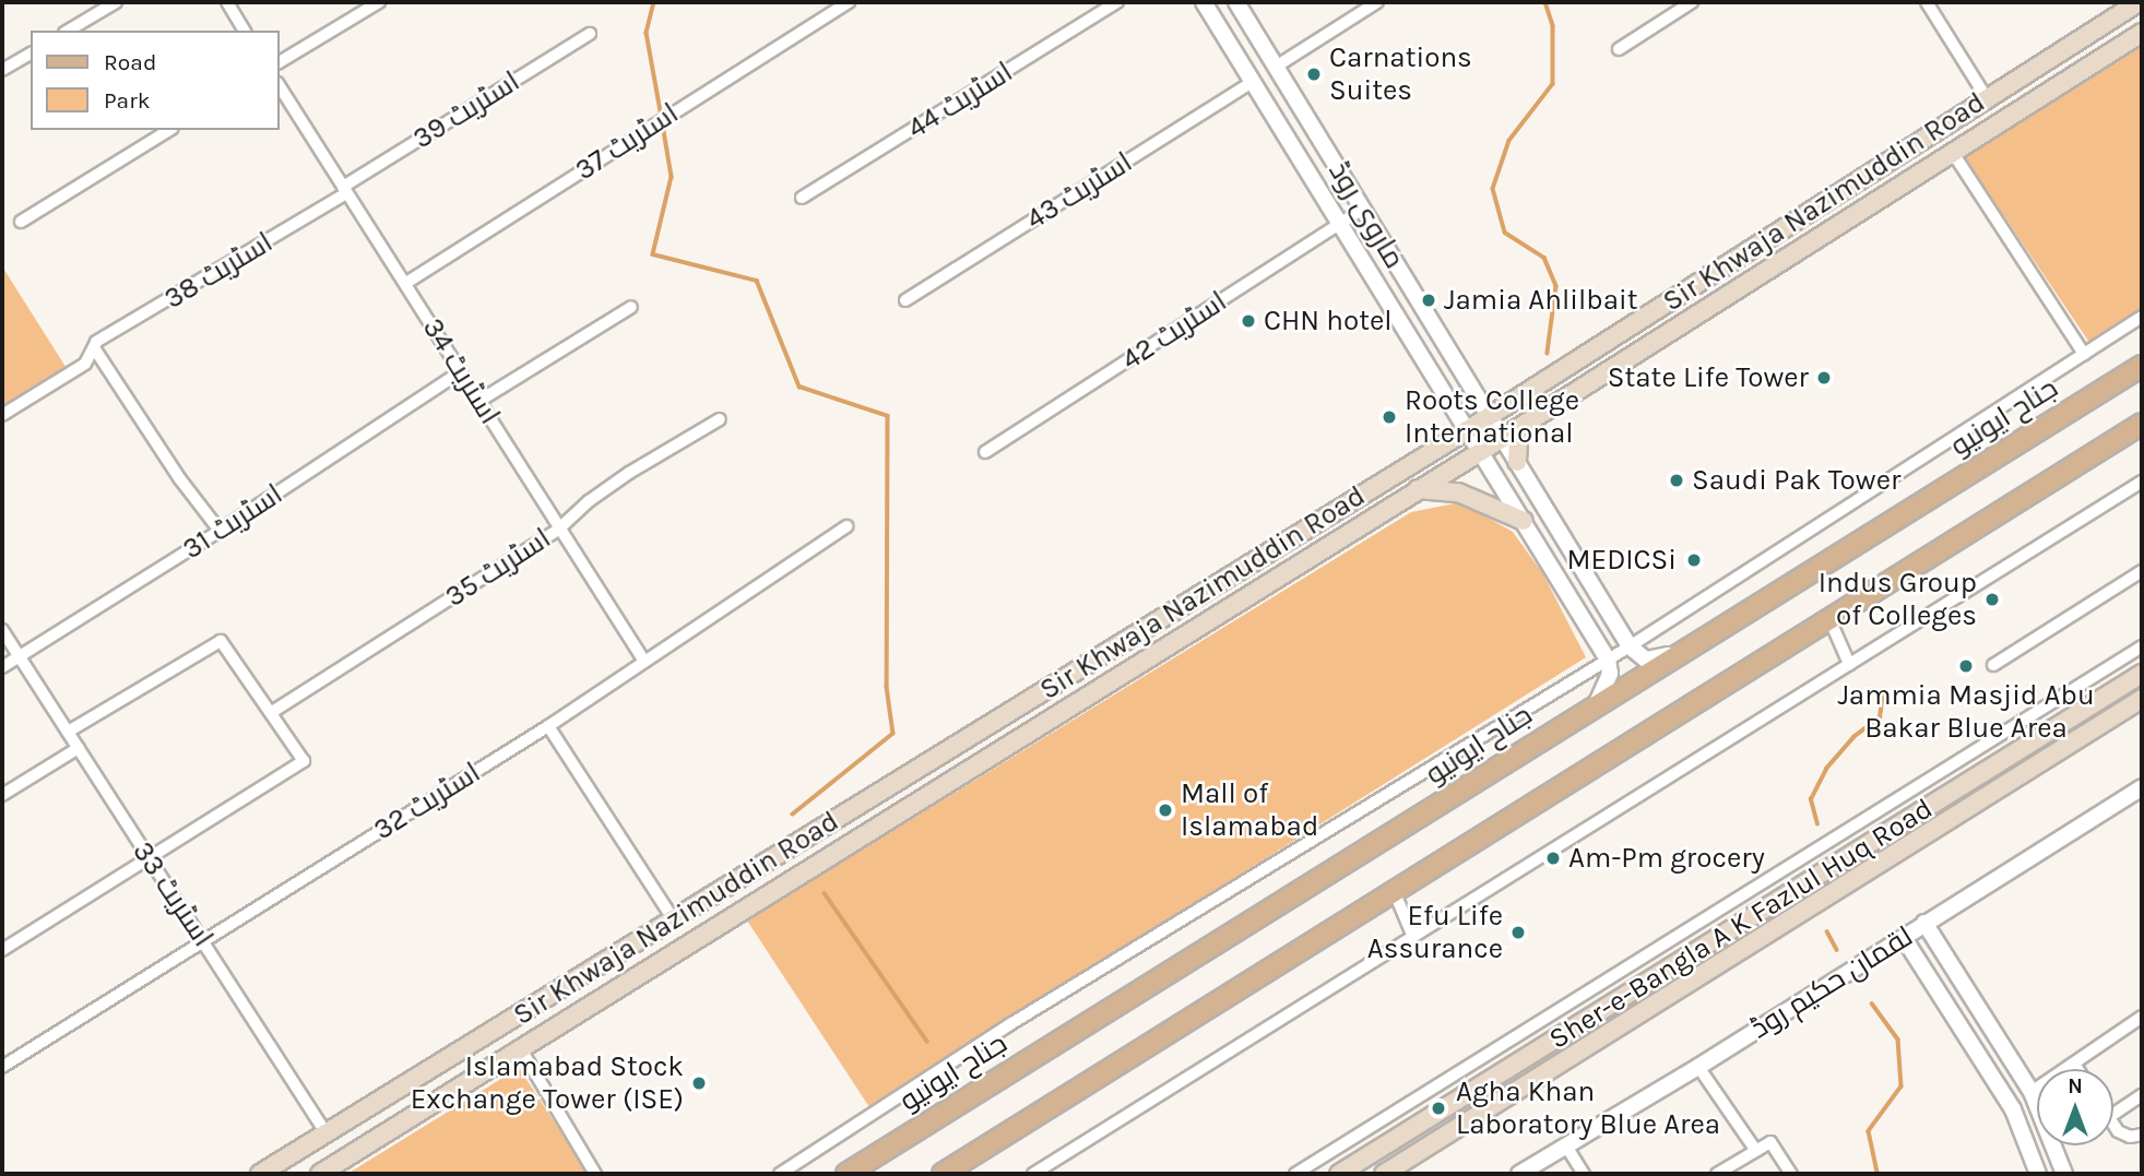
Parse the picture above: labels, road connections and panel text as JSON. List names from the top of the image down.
{
  "streets": {
    "main road": ["Sir Khwaja Nazimuddin Road", "جناح ایونیو", "Sher-e-Bangla A K Fazlul Huq Road"],
    "street": [
      "اسٹریٹ 44",
      "اسٹریٹ 39",
      "اسٹریٹ 37",
      "اسٹریٹ 43",
      "ماروی روڈ",
      "اسٹریٹ 38",
      "اسٹریٹ 42",
      "اسٹریٹ 34",
      "اسٹریٹ 31",
      "اسٹریٹ 35",
      "اسٹریٹ 32",
      "اسٹریٹ 33",
      "لقمان حکیم روڈ"
    ]
  },
  "crossings": [
    ["اسٹریٹ 39", "اسٹریٹ 38"],
    ["اسٹریٹ 39", "اسٹریٹ 34"],
    ["اسٹریٹ 37", "اسٹریٹ 34"],
    ["اسٹریٹ 43", "ماروی روڈ"],
    ["Sir Khwaja Nazimuddin Road", "ماروی روڈ"],
    ["Sir Khwaja Nazimuddin Road", "اسٹریٹ 33"],
    ["ماروی روڈ", "اسٹریٹ 42"],
    ["اسٹریٹ 38", "اسٹریٹ 34"],
    ["اسٹریٹ 34", "اسٹریٹ 31"],
    ["اسٹریٹ 34", "اسٹریٹ 35"],
    ["اسٹریٹ 34", "اسٹریٹ 32"],
    ["اسٹریٹ 31", "اسٹریٹ 33"],
    ["اسٹریٹ 32", "اسٹریٹ 33"]
  ],
  "places": [
    "Carnations Suites",
    "Jamia Ahlilbait",
    "CHN hotel",
    "State Life Tower",
    "Roots College International",
    "Saudi Pak Tower",
    "MEDICSi",
    "Indus Group of Colleges",
    "Jammia Masjid Abu Bakar Blue Area",
    "Mall of Islamabad",
    "Am-Pm grocery",
    "Efu Life Assurance",
    "Islamabad Stock Exchange Tower (ISE)",
    "Agha Khan Laboratory Blue Area"
  ],
  "legend": ["Road", "Park"],
  "north": "top"
}
